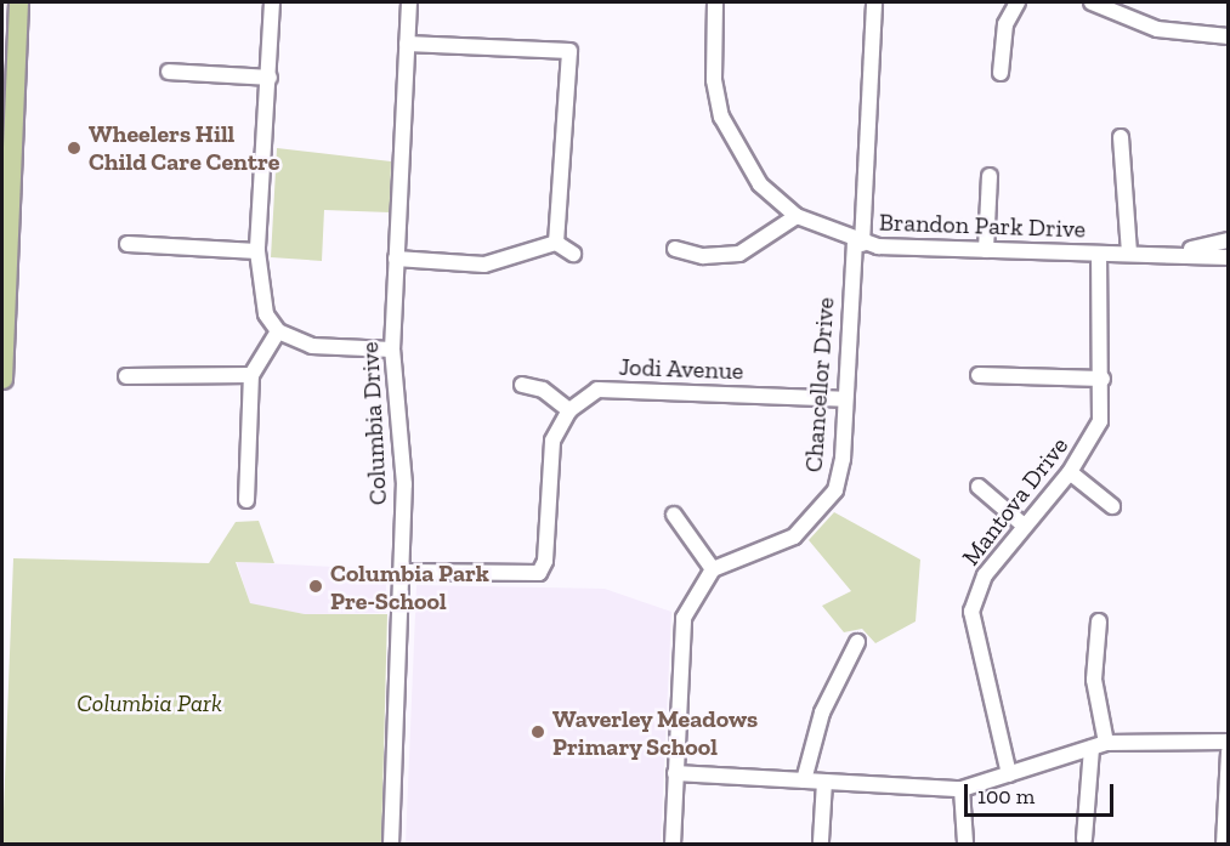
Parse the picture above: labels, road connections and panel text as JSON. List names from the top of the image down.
{
  "streets": {
    "street": [
      "Brandon Park Drive",
      "Jodi Avenue",
      "Chancellor Drive",
      "Columbia Drive",
      "Mantova Drive"
    ]
  },
  "crossings": [
    ["Brandon Park Drive", "Chancellor Drive"],
    ["Brandon Park Drive", "Mantova Drive"],
    ["Jodi Avenue", "Chancellor Drive"]
  ],
  "parks": ["Columbia Park"],
  "places": ["Wheelers Hill Child Care Centre", "Columbia Park Pre-School", "Waverley Meadows Primary School"],
  "scale_bar": "100 m"
}
